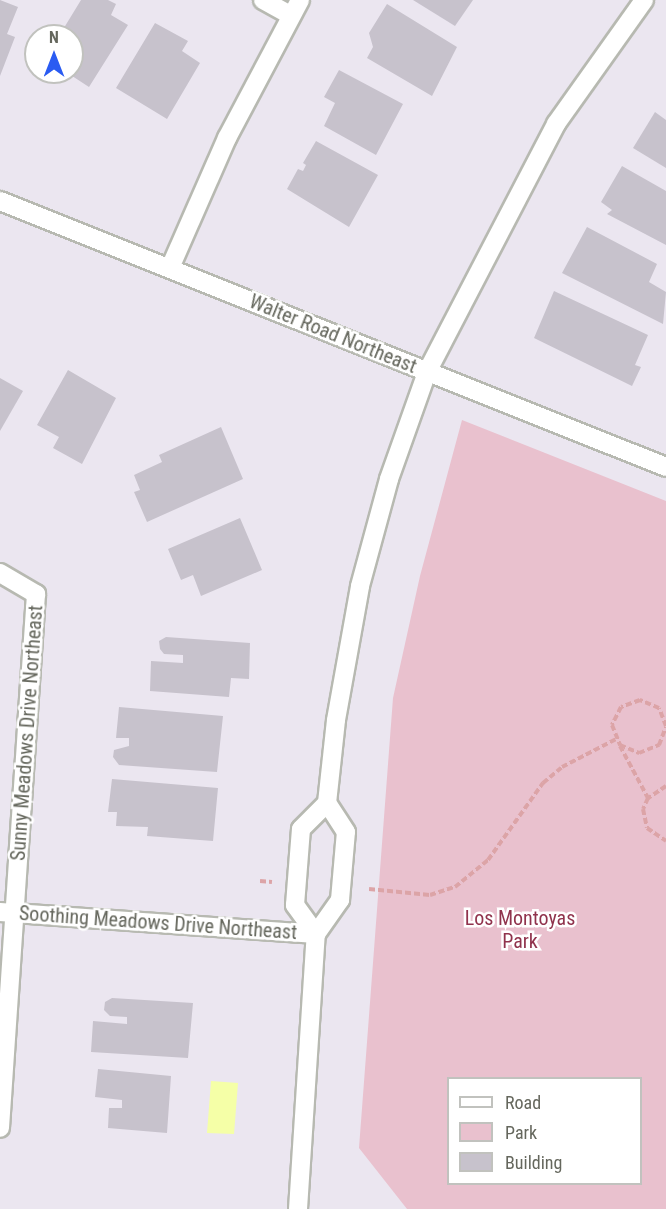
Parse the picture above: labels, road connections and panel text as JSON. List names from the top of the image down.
{
  "streets": {
    "street": ["Walter Road Northeast", "Sunny Meadows Drive Northeast", "Soothing Meadows Drive Northeast"]
  },
  "crossings": [
    ["Sunny Meadows Drive Northeast", "Soothing Meadows Drive Northeast"]
  ],
  "parks": ["Los Montoyas Park"],
  "legend": ["Road", "Park", "Building"],
  "north": "top"
}
